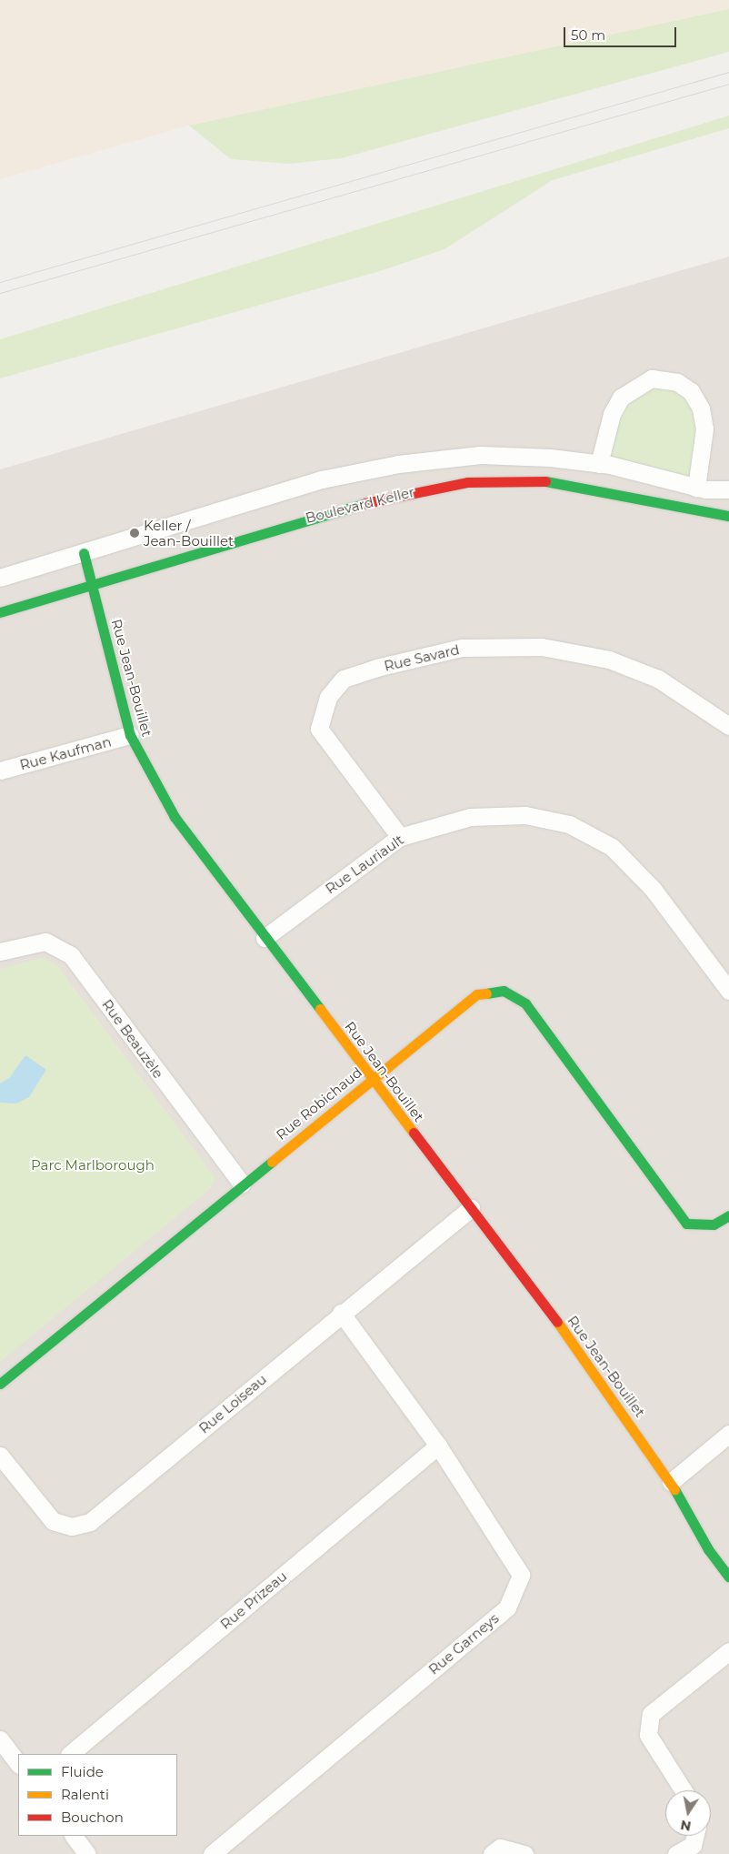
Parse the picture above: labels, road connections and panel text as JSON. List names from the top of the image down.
{
  "streets": {
    "street": [
      "Boulevard Keller",
      "Rue Savard",
      "Rue Jean-Bouillet",
      "Rue Kaufman",
      "Rue Lauriault",
      "Rue Beauzèle",
      "Rue Robichaud",
      "Rue Loiseau",
      "Rue Prizeau",
      "Rue Garneys"
    ]
  },
  "crossings": [
    ["Boulevard Keller", "Rue Jean-Bouillet"],
    ["Rue Savard", "Rue Lauriault"],
    ["Rue Jean-Bouillet", "Rue Kaufman"],
    ["Rue Jean-Bouillet", "Rue Lauriault"],
    ["Rue Jean-Bouillet", "Rue Robichaud"],
    ["Rue Jean-Bouillet", "Rue Loiseau"],
    ["Rue Beauzèle", "Rue Robichaud"],
    ["Rue Loiseau", "Rue Garneys"],
    ["Rue Prizeau", "Rue Garneys"]
  ],
  "parks": ["Parc Marlborough"],
  "places": ["Keller / Jean-Bouillet"],
  "legend": ["Fluide", "Ralenti", "Bouchon"],
  "scale_bar": "50 m",
  "north": "bottom"
}
